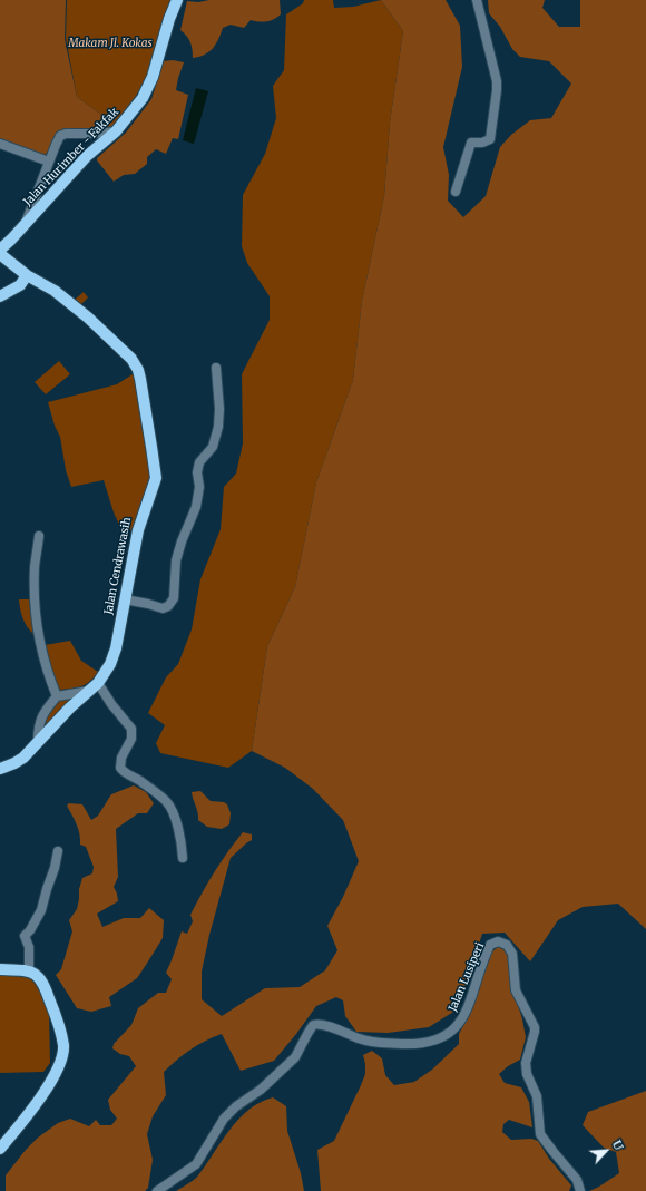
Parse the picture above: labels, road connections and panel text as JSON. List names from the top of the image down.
{
  "streets": {
    "main road": ["Jalan Hurimber - Fakfak", "Jalan Cendrawasih"],
    "street": ["Jalan Lusiperi"]
  },
  "parks": ["Makam Jl. Kokas"],
  "north": "top right"
}
